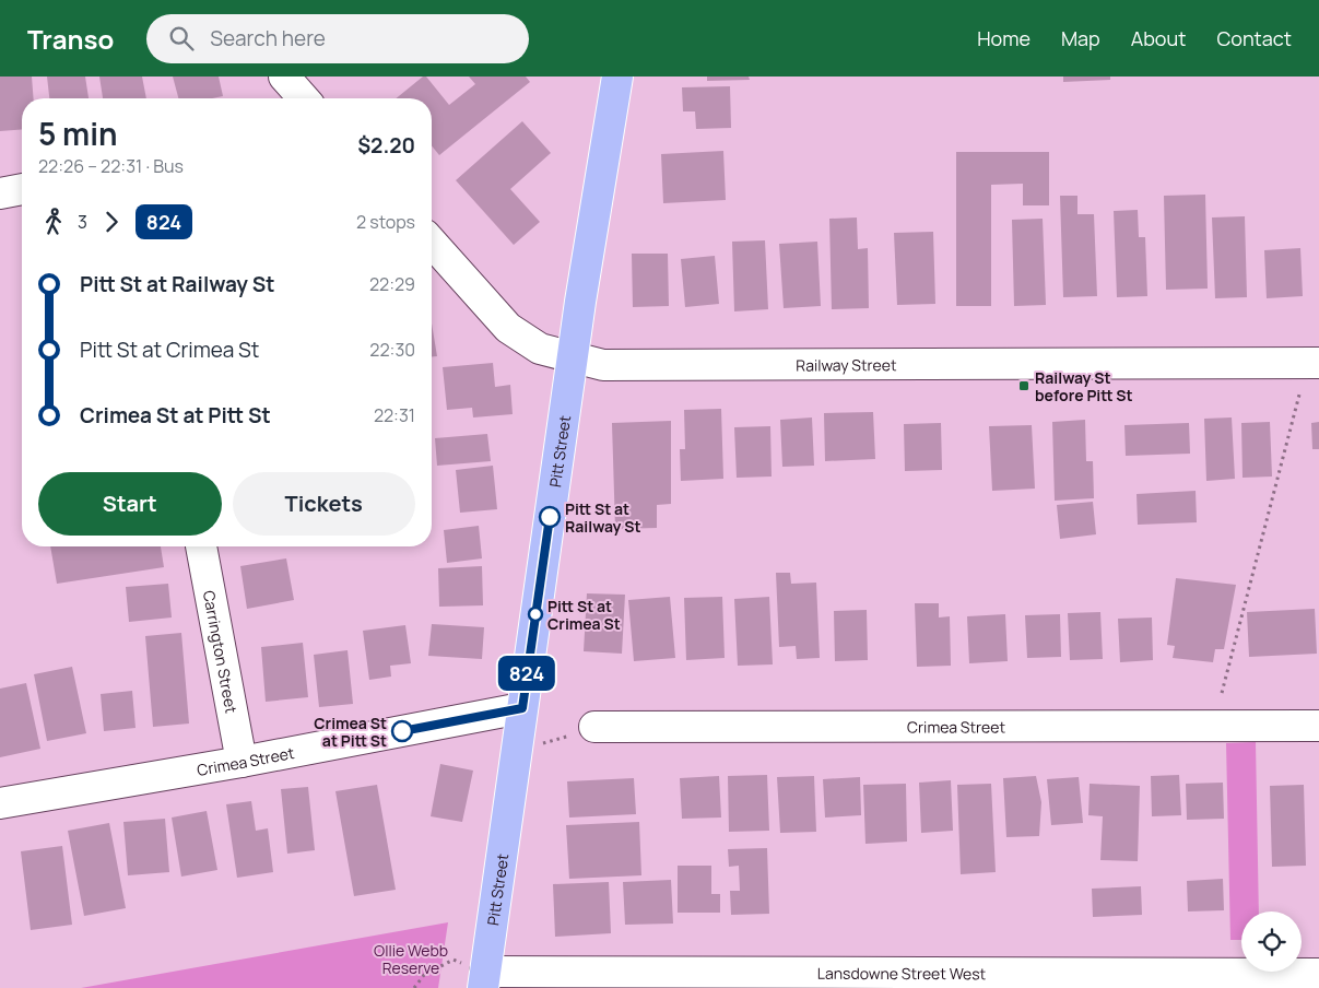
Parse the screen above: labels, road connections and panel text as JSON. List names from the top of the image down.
{
  "streets": {
    "main road": ["Pitt Street"],
    "street": [
      "Railway Street",
      "Carrington Street",
      "Crimea Street",
      "Lansdowne Street West"
    ]
  },
  "crossings": [
    ["Railway Street", "Pitt Street"],
    ["Pitt Street", "Crimea Street"],
    ["Pitt Street", "Lansdowne Street West"],
    ["Carrington Street", "Crimea Street"]
  ],
  "parks": ["Ollie Webb Reserve"],
  "places": {
    "transit": ["Railway St before Pitt St"],
    "other": ["Pitt St at Railway St", "Pitt St at Crimea St", "Crimea St at Pitt St"]
  },
  "lines": ["bus line 824"],
  "page": {
    "header": "Transo",
    "search": "Search here",
    "nav": [
      "Home",
      "Map",
      "About",
      "Contact"
    ],
    "on_map": "824",
    "heading": ["5 min", "22:26 – 22:31 · Bus", "$2.20"],
    "legs": ["3", "824", "2 stops"],
    "list": [
      {
        "name": "Pitt St at Railway St",
        "value": "22:29"
      },
      {
        "name": "Pitt St at Crimea St",
        "value": "22:30"
      },
      {
        "name": "Crimea St at Pitt St",
        "value": "22:31"
      }
    ],
    "buttons": ["Start", "Tickets"]
  }
}
